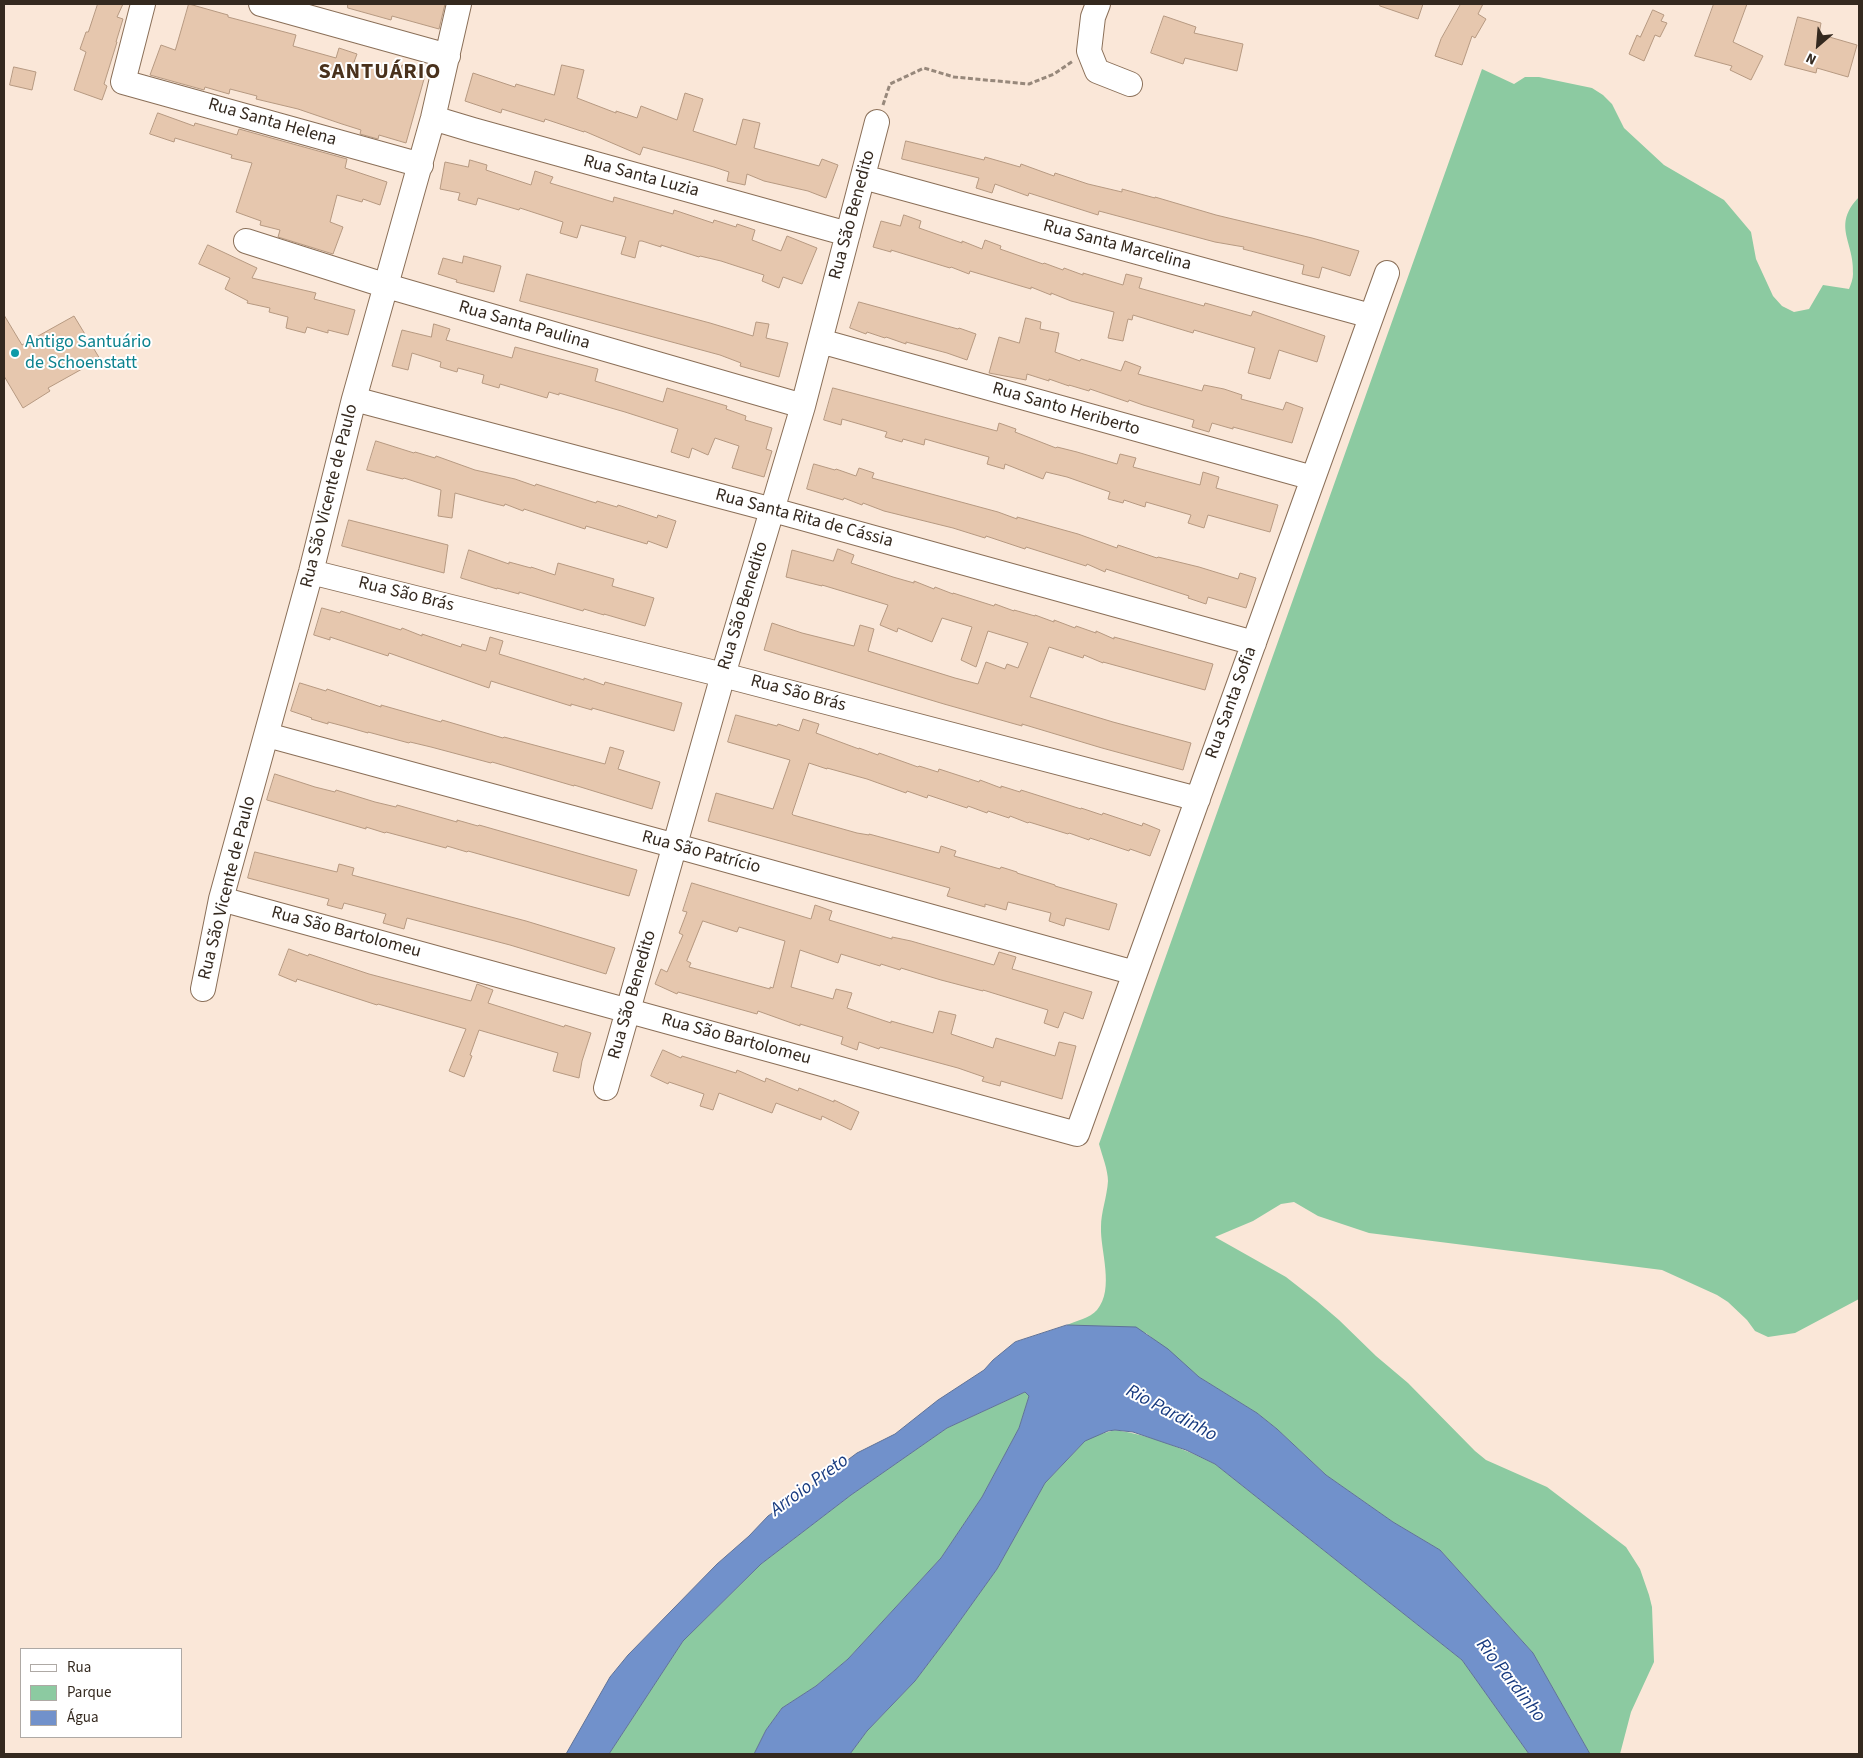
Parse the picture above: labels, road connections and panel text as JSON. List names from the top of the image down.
{
  "streets": {
    "street": [
      "Rua Santa Helena",
      "Rua Santa Luzia",
      "Rua São Benedito",
      "Rua Santa Marcelina",
      "Rua Santa Paulina",
      "Rua Santo Heriberto",
      "Rua São Vicente de Paulo",
      "Rua Santa Rita de Cássia",
      "Rua São Brás",
      "Rua Santa Sofia",
      "Rua São Patrício",
      "Rua São Bartolomeu"
    ]
  },
  "crossings": [
    ["Rua Santa Helena", "Rua São Vicente de Paulo"],
    ["Rua Santa Luzia", "Rua São Benedito"],
    ["Rua Santa Luzia", "Rua São Vicente de Paulo"],
    ["Rua São Benedito", "Rua Santa Marcelina"],
    ["Rua São Benedito", "Rua Santa Paulina"],
    ["Rua São Benedito", "Rua Santo Heriberto"],
    ["Rua São Benedito", "Rua Santa Rita de Cássia"],
    ["Rua São Benedito", "Rua São Brás"],
    ["Rua São Benedito", "Rua São Patrício"],
    ["Rua São Benedito", "Rua São Bartolomeu"],
    ["Rua Santa Marcelina", "Rua Santa Sofia"],
    ["Rua Santa Paulina", "Rua São Vicente de Paulo"],
    ["Rua Santo Heriberto", "Rua Santa Sofia"],
    ["Rua São Vicente de Paulo", "Rua Santa Rita de Cássia"],
    ["Rua São Vicente de Paulo", "Rua São Brás"],
    ["Rua São Vicente de Paulo", "Rua São Patrício"],
    ["Rua São Vicente de Paulo", "Rua São Bartolomeu"],
    ["Rua Santa Rita de Cássia", "Rua Santa Sofia"],
    ["Rua São Brás", "Rua Santa Sofia"],
    ["Rua Santa Sofia", "Rua São Patrício"],
    ["Rua Santa Sofia", "Rua São Bartolomeu"]
  ],
  "districts": ["SANTUÁRIO"],
  "water": ["Rio Pardinho", "Arroio Preto"],
  "places": ["Antigo Santuário de Schoenstatt"],
  "legend": ["Rua", "Parque", "Água"],
  "north": "bottom left"
}
